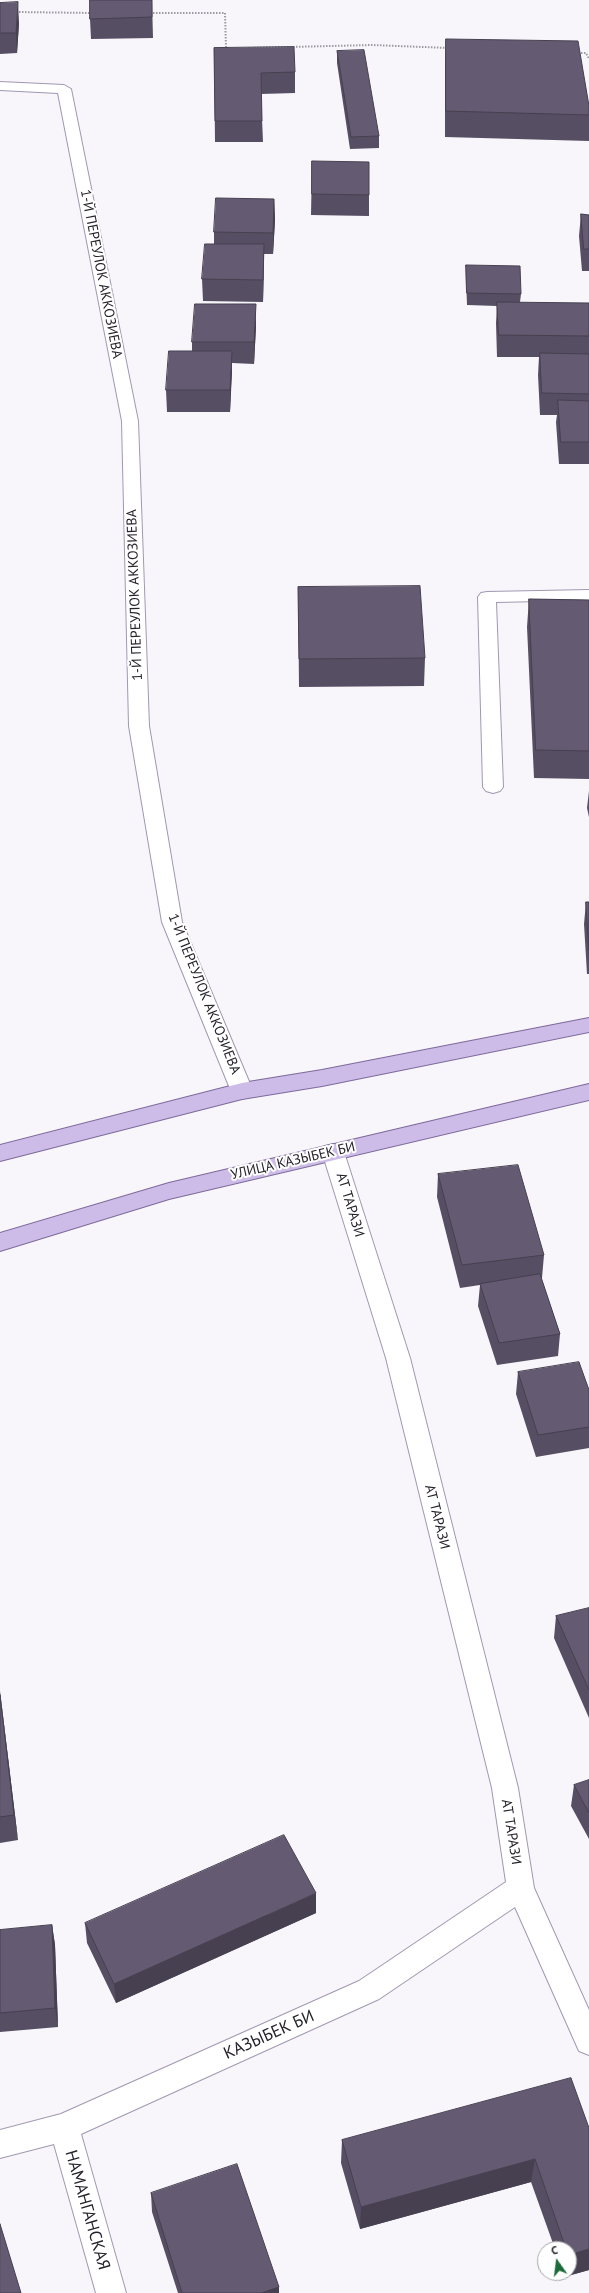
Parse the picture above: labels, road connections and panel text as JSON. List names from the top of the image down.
{
  "streets": {
    "main road": ["УЛИЦА КАЗЫБЕК БИ"],
    "street": [
      "1-Й ПЕРЕУЛОК АККОЗИЕВА",
      "АТ ТАРАЗИ",
      "КАЗЫБЕК БИ",
      "НАМАНГАНСКАЯ"
    ]
  },
  "crossings": [
    ["УЛИЦА КАЗЫБЕК БИ", "АТ ТАРАЗИ"],
    ["АТ ТАРАЗИ", "КАЗЫБЕК БИ"],
    ["КАЗЫБЕК БИ", "НАМАНГАНСКАЯ"]
  ],
  "north": "top"
}
